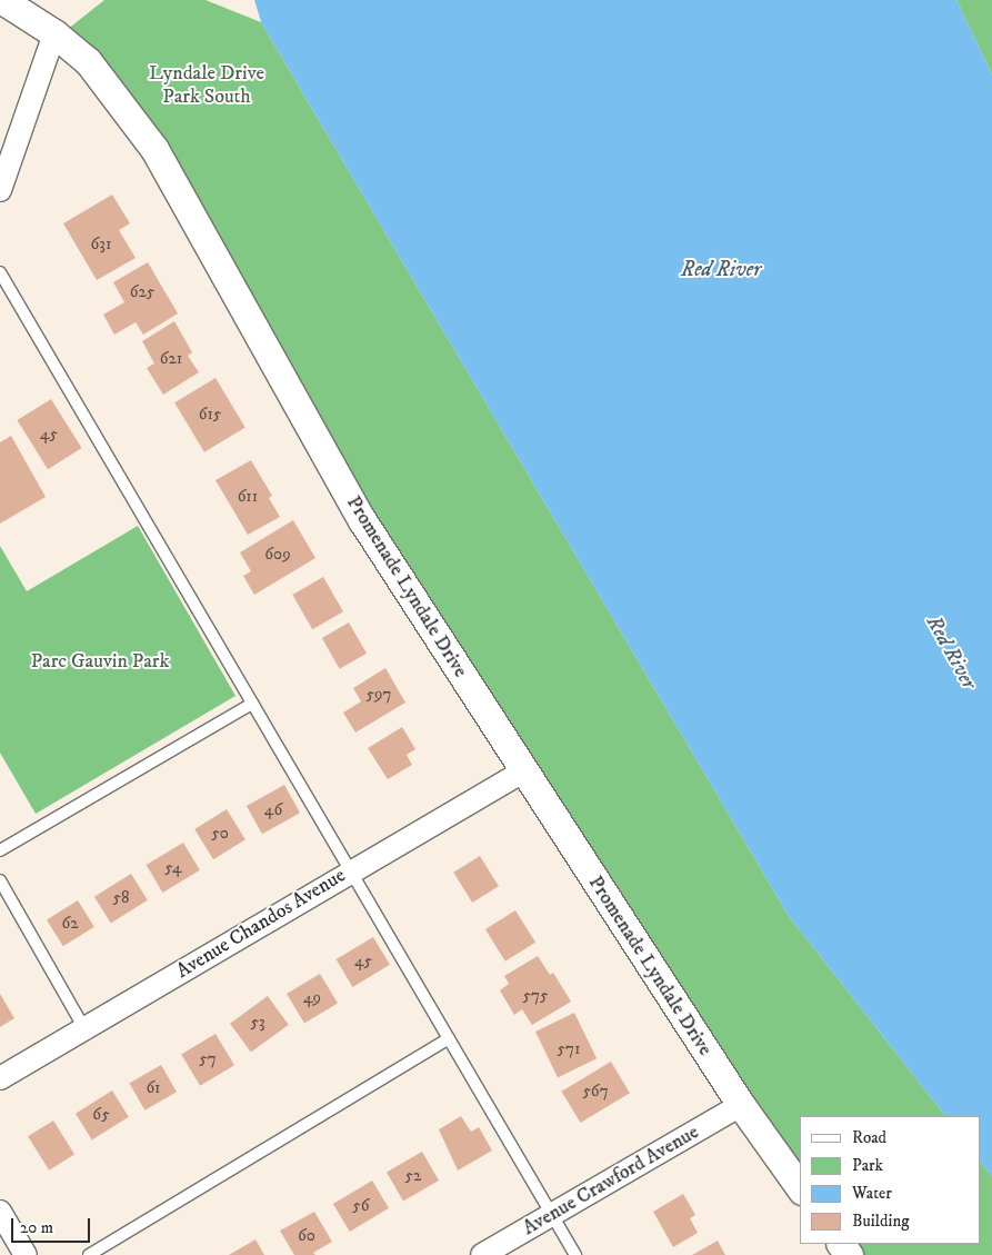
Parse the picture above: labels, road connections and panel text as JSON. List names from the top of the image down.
{
  "streets": {
    "street": ["Promenade Lyndale Drive", "Avenue Chandos Avenue", "Avenue Crawford Avenue"]
  },
  "crossings": [
    ["Promenade Lyndale Drive", "Avenue Chandos Avenue"],
    ["Promenade Lyndale Drive", "Avenue Crawford Avenue"]
  ],
  "water": ["Red River"],
  "parks": ["Lyndale Drive Park South", "Parc Gauvin Park"],
  "house_numbers": [
    "631",
    "625",
    "621",
    "615",
    "45",
    "611",
    "609",
    "597",
    "46",
    "50",
    "54",
    "58",
    "62",
    "45",
    "575",
    "49",
    "53",
    "571",
    "57",
    "61",
    "567",
    "65",
    "52",
    "56",
    "60"
  ],
  "legend": [
    "Road",
    "Park",
    "Water",
    "Building"
  ],
  "scale_bar": "20 m"
}
